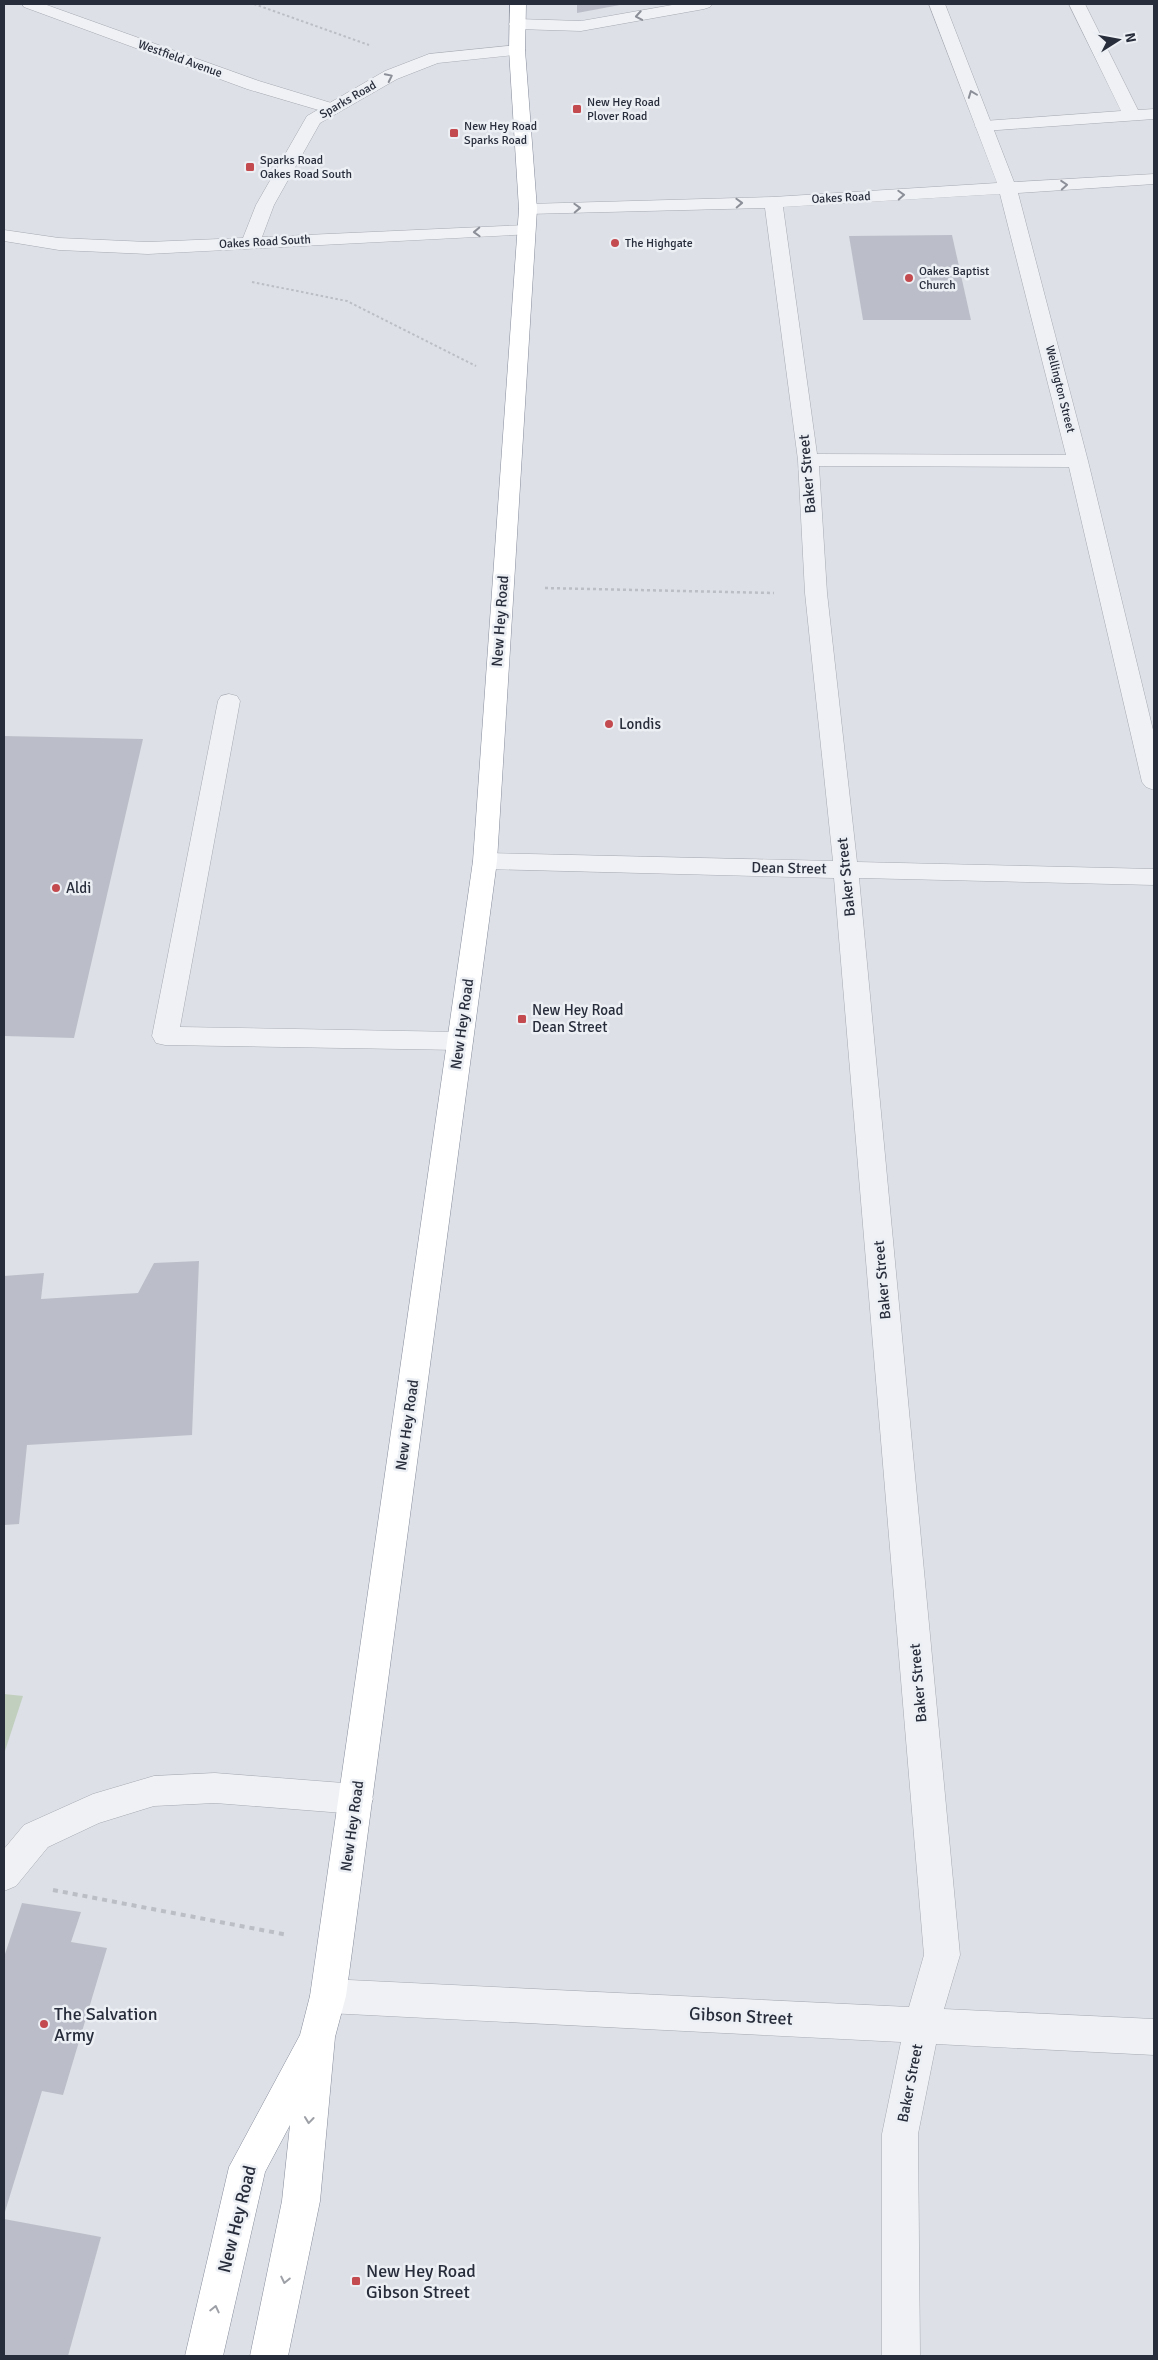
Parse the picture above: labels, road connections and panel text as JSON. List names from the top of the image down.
{
  "streets": {
    "highway": ["New Hey Road"],
    "street": [
      "Westfield Avenue",
      "Sparks Road",
      "Oakes Road",
      "Oakes Road South",
      "Wellington Street",
      "Baker Street",
      "Dean Street",
      "Gibson Street"
    ]
  },
  "crossings": [
    ["Westfield Avenue", "Sparks Road"],
    ["Sparks Road", "Oakes Road South"],
    ["Sparks Road", "New Hey Road"],
    ["Oakes Road", "Wellington Street"],
    ["Oakes Road", "Baker Street"],
    ["Oakes Road", "New Hey Road"],
    ["Oakes Road South", "New Hey Road"],
    ["Baker Street", "Dean Street"],
    ["Baker Street", "Gibson Street"],
    ["New Hey Road", "Dean Street"],
    ["New Hey Road", "Gibson Street"]
  ],
  "one_way": ["Oakes Road South"],
  "places": {
    "transit": [
      "New Hey Road Plover Road",
      "New Hey Road Sparks Road",
      "Sparks Road Oakes Road South",
      "New Hey Road Dean Street",
      "New Hey Road Gibson Street"
    ],
    "other": [
      "The Highgate",
      "Oakes Baptist Church",
      "Londis",
      "Aldi",
      "The Salvation Army"
    ]
  },
  "north": "right"
}
